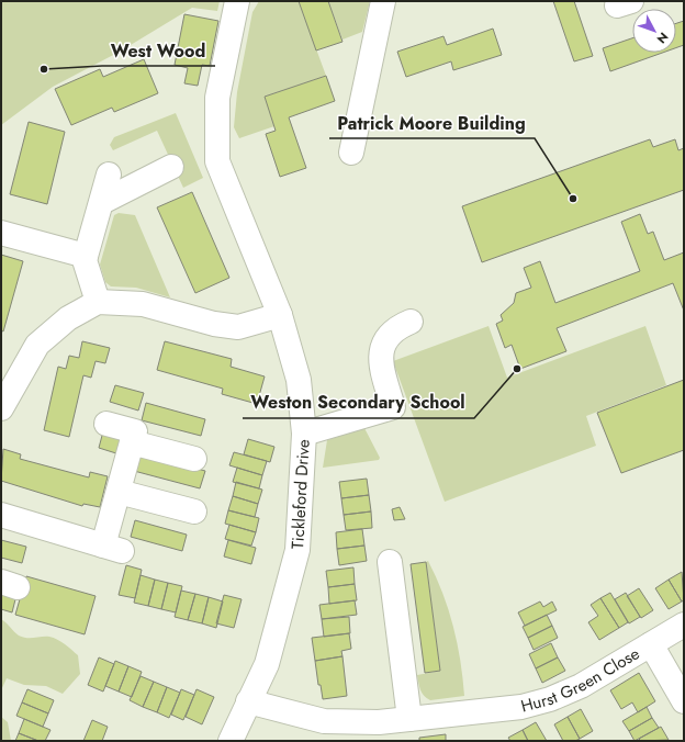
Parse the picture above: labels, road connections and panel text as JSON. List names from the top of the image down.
{
  "streets": {
    "street": ["Tickleford Drive", "Hurst Green Close"]
  },
  "places": ["West Wood", "Patrick Moore Building", "Weston Secondary School"],
  "north": "bottom right"
}
